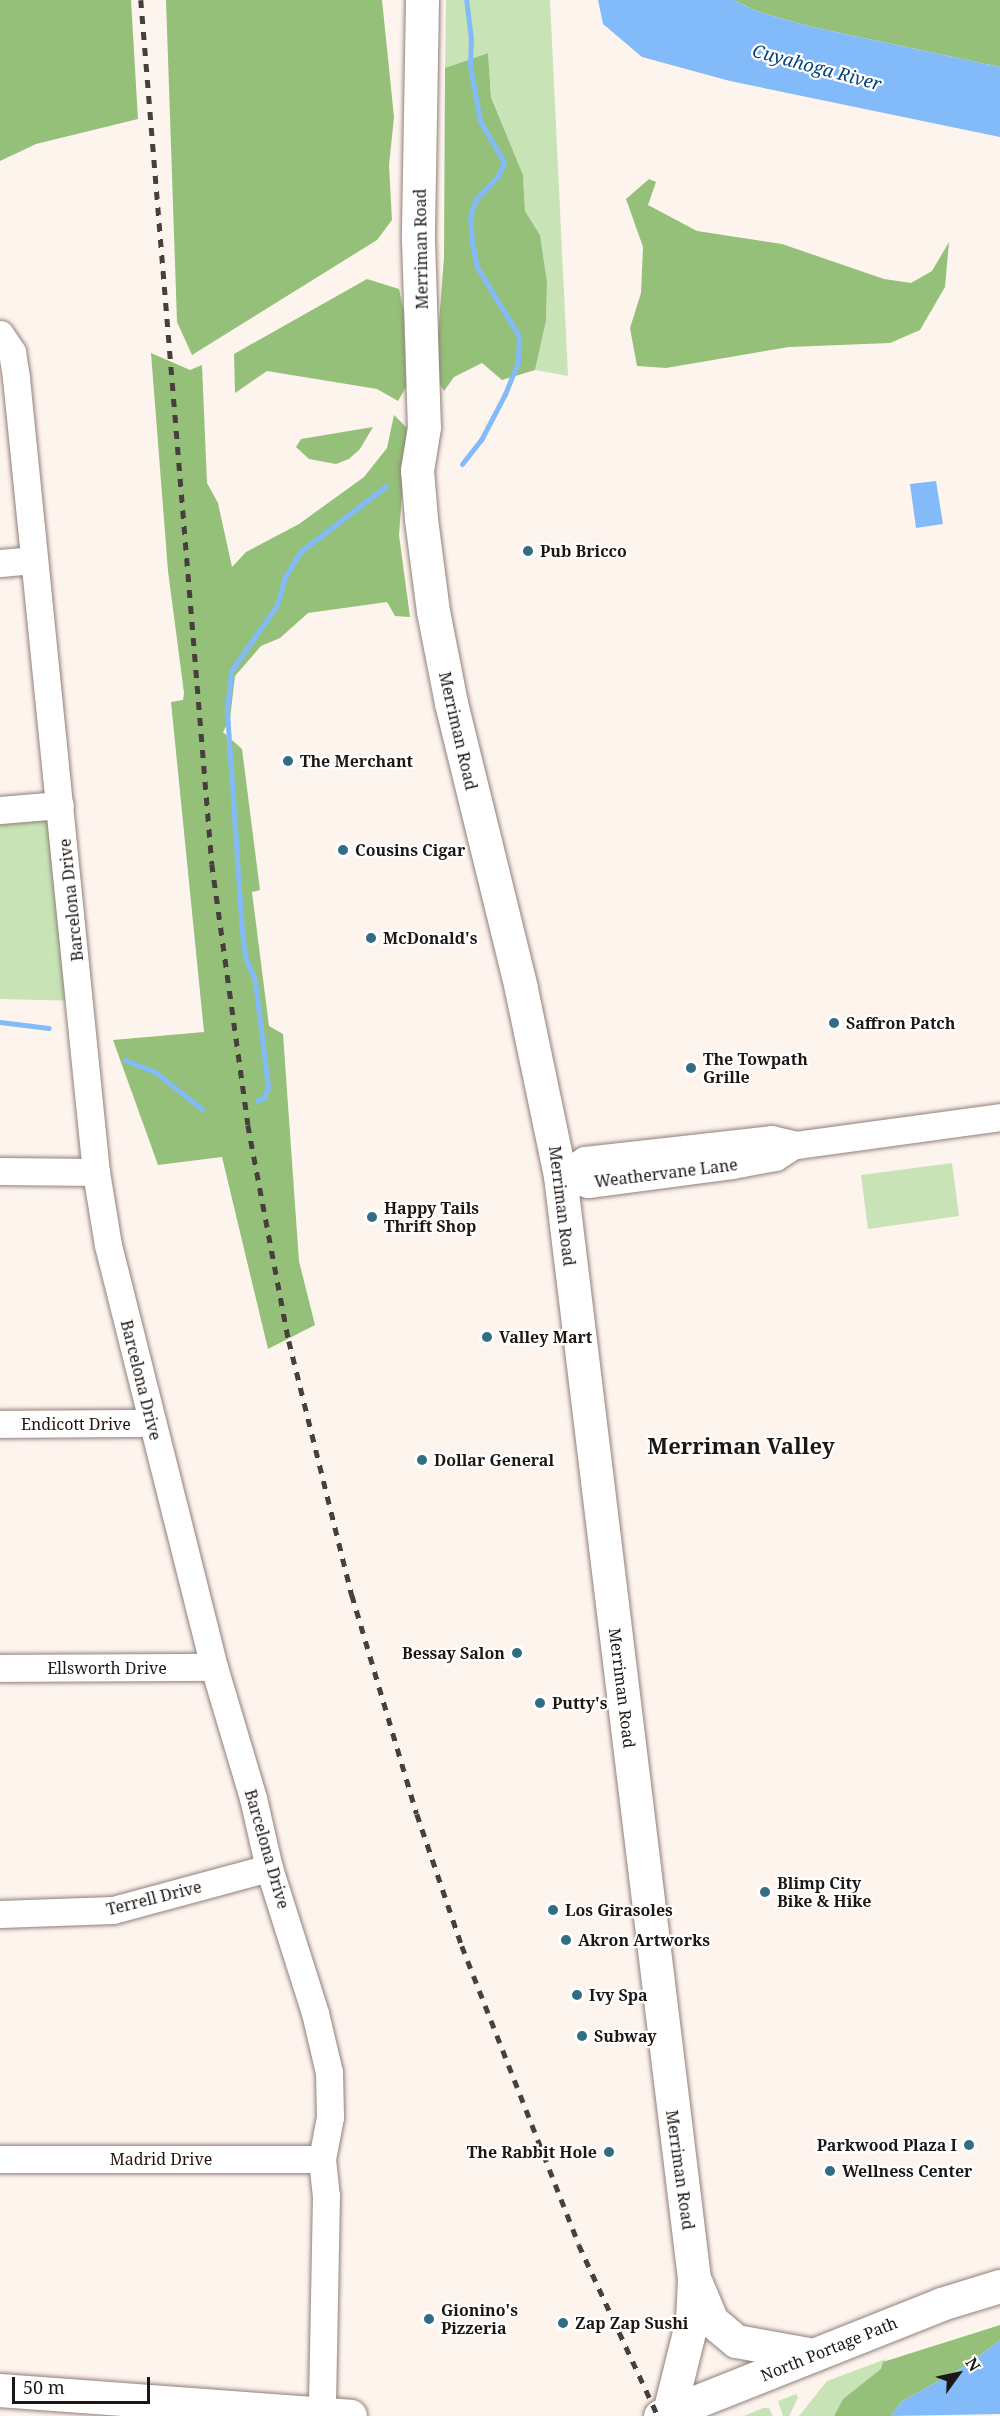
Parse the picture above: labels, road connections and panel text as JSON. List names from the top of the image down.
{
  "streets": {
    "main road": ["Merriman Road", "North Portage Path"],
    "street": [
      "Barcelona Drive",
      "Weathervane Lane",
      "Endicott Drive",
      "Ellsworth Drive",
      "Terrell Drive",
      "Madrid Drive"
    ]
  },
  "crossings": [
    ["Merriman Road", "Weathervane Lane"],
    ["Merriman Road", "North Portage Path"],
    ["Barcelona Drive", "Endicott Drive"],
    ["Barcelona Drive", "Ellsworth Drive"],
    ["Barcelona Drive", "Terrell Drive"],
    ["Barcelona Drive", "Madrid Drive"]
  ],
  "districts": ["Merriman Valley"],
  "water": ["Cuyahoga River"],
  "places": [
    "Pub Bricco",
    "The Merchant",
    "Cousins Cigar",
    "McDonald's",
    "Saffron Patch",
    "The Towpath Grille",
    "Happy Tails Thrift Shop",
    "Valley Mart",
    "Dollar General",
    "Bessay Salon",
    "Putty's",
    "Blimp City Bike & Hike",
    "Los Girasoles",
    "Akron Artworks",
    "Ivy Spa",
    "Subway",
    "Parkwood Plaza I",
    "The Rabbit Hole",
    "Wellness Center",
    "Gionino's Pizzeria",
    "Zap Zap Sushi"
  ],
  "scale_bar": "50 m",
  "north": "top right"
}
